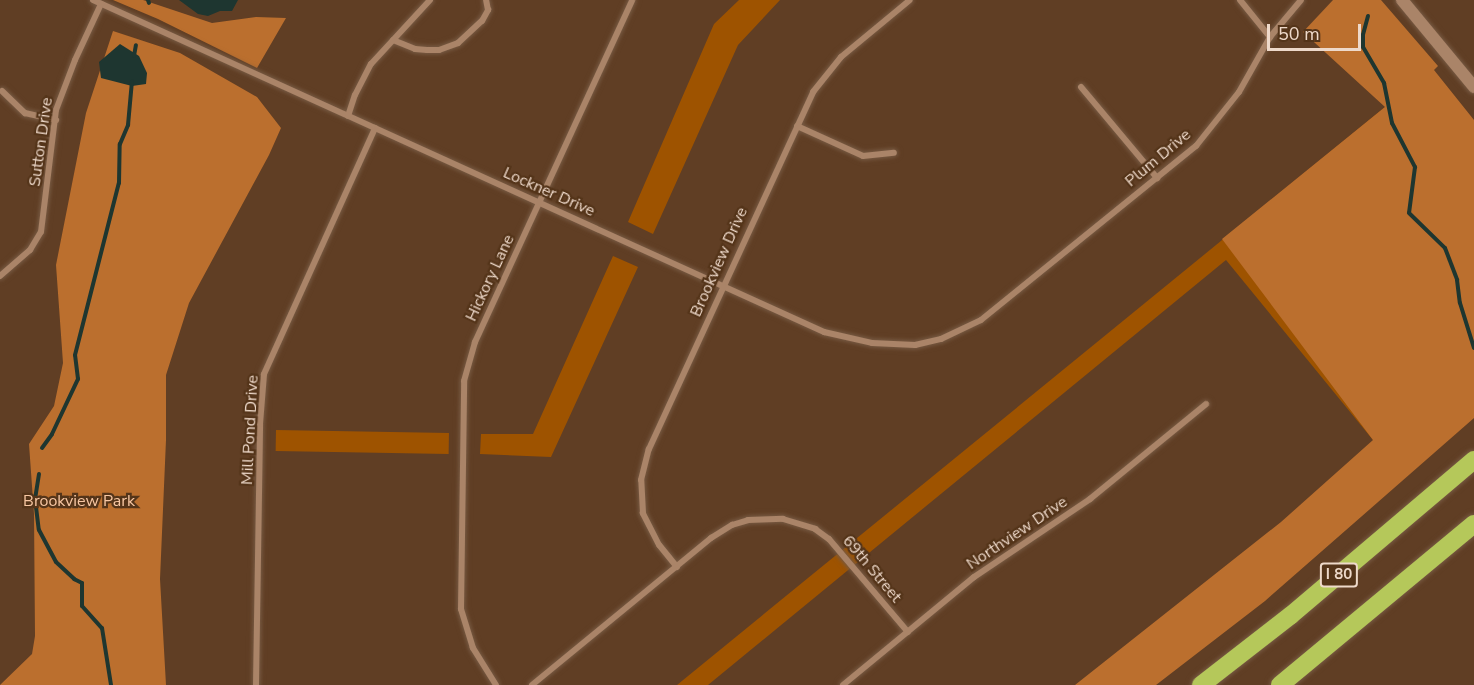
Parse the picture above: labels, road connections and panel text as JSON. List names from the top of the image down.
{
  "streets": {
    "highway": ["I 80"],
    "street": [
      "Sutton Drive",
      "Plum Drive",
      "Lockner Drive",
      "Brookview Drive",
      "Hickory Lane",
      "Mill Pond Drive",
      "Northview Drive",
      "69th Street"
    ]
  },
  "crossings": [
    ["Sutton Drive", "Lockner Drive"],
    ["Plum Drive", "Lockner Drive"],
    ["Lockner Drive", "Brookview Drive"],
    ["Lockner Drive", "Hickory Lane"],
    ["Lockner Drive", "Mill Pond Drive"],
    ["Brookview Drive", "69th Street"],
    ["Northview Drive", "69th Street"]
  ],
  "parks": ["Brookview Park"],
  "scale_bar": "50 m"
}
